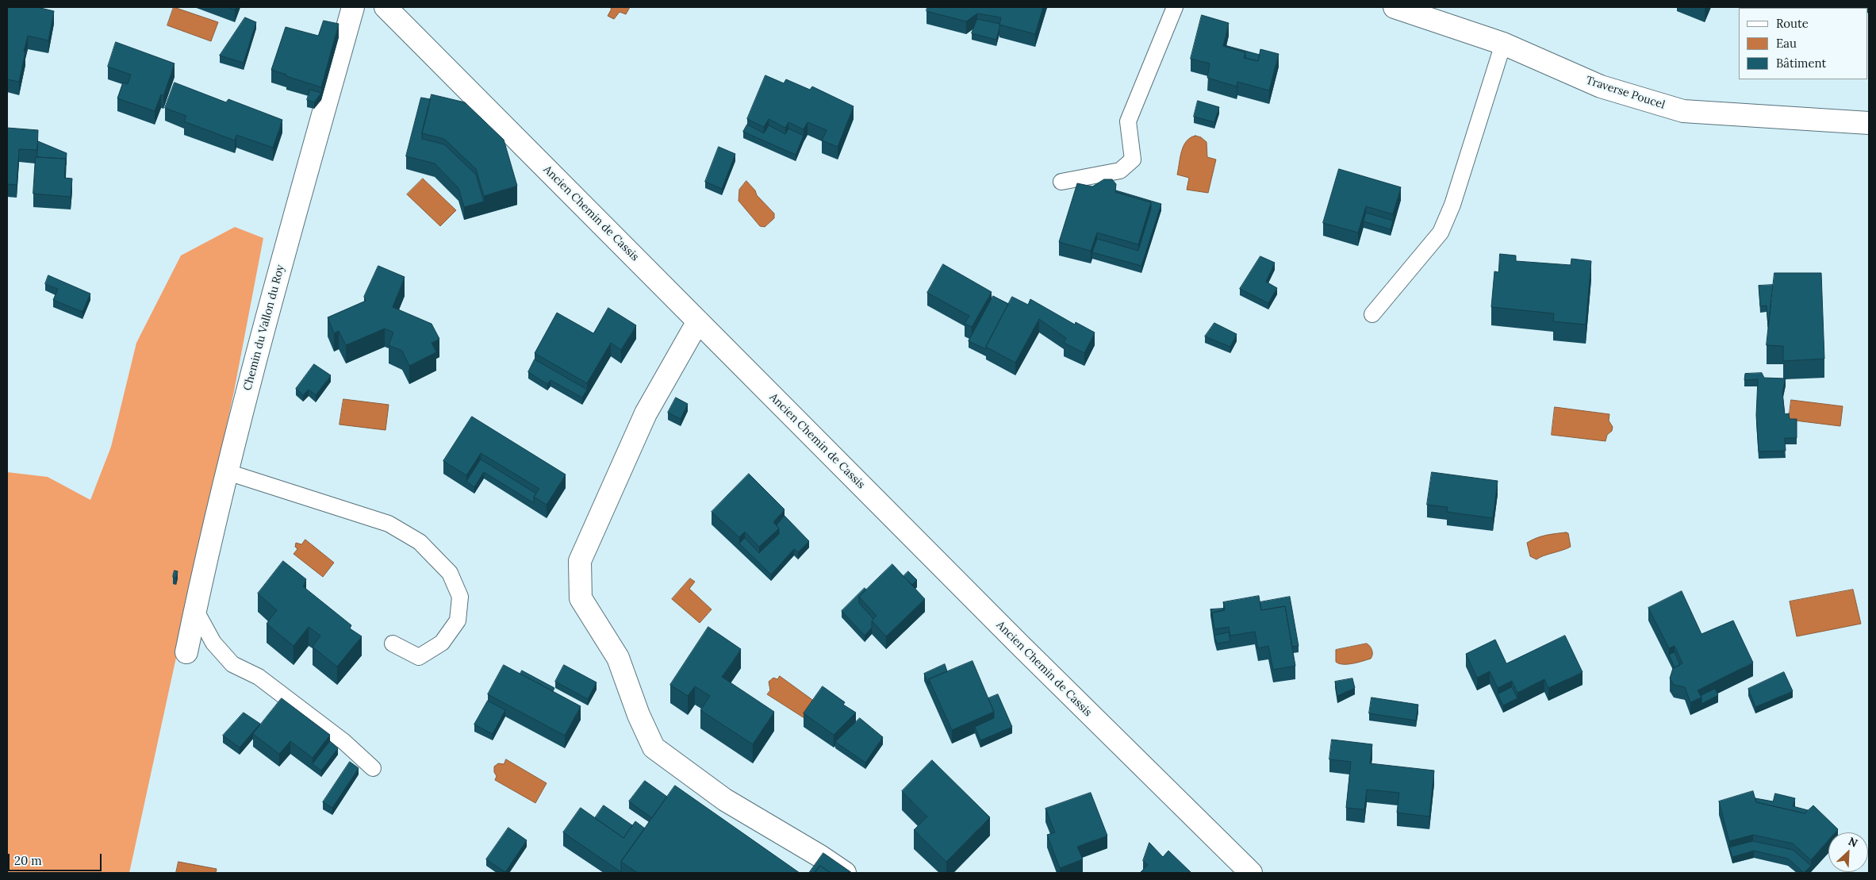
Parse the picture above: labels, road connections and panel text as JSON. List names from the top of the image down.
{
  "streets": {
    "street": ["Traverse Poucel", "Ancien Chemin de Cassis", "Chemin du Vallon du Roy"]
  },
  "legend": ["Route", "Eau", "Bâtiment"],
  "scale_bar": "20 m",
  "north": "top right"
}
